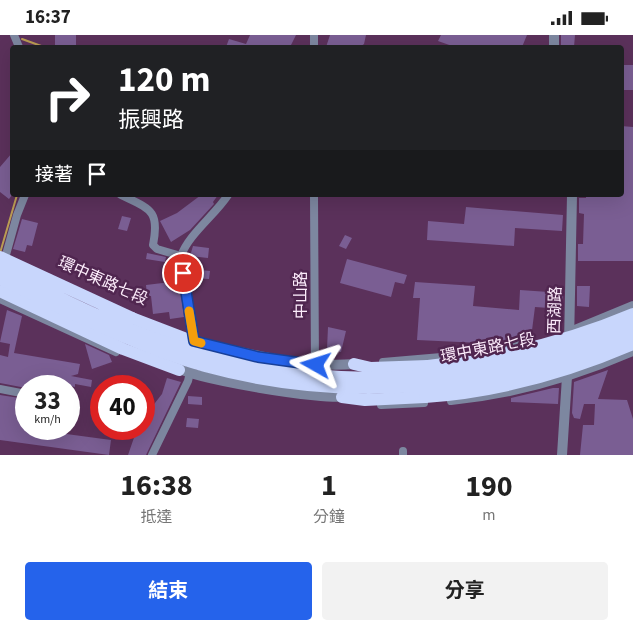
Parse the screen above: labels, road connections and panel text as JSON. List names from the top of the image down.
{
  "streets": {
    "street": ["環中東路七段", "中山路", "西湖路"]
  },
  "crossings": [
    ["環中東路七段", "中山路"],
    ["環中東路七段", "西湖路"]
  ],
  "page": {
    "status": "16:37",
    "turn": ["120 m", "振興路"],
    "then": "接著",
    "speed": "33 km/h",
    "limit": "40",
    "eta": [
      "16:38",
      "抵達",
      "1",
      "分鐘",
      "190",
      "m"
    ],
    "buttons": ["結束", "分享"]
  }
}
